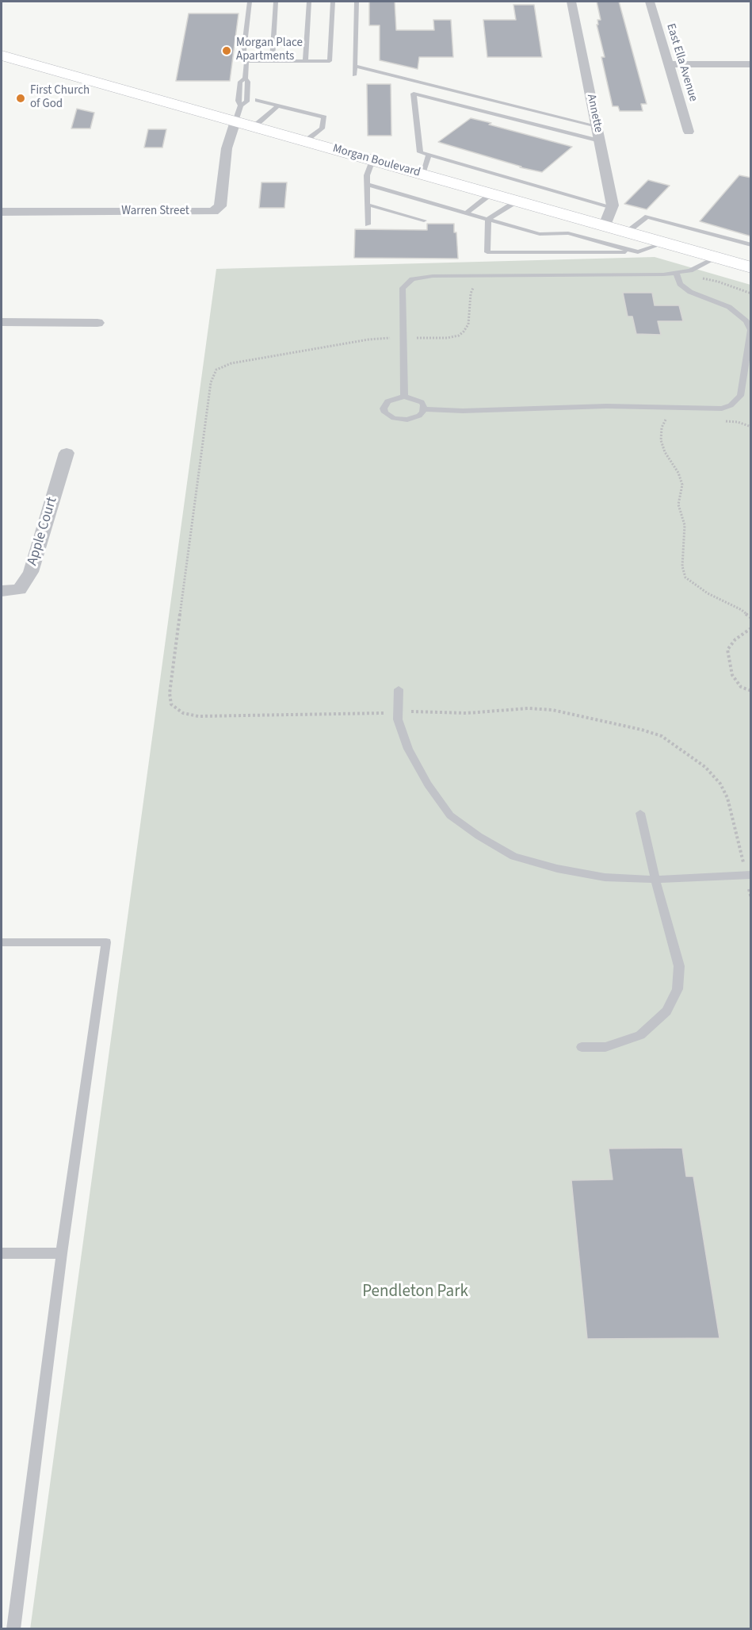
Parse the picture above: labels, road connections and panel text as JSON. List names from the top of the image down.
{
  "streets": {
    "main road": ["Morgan Boulevard"],
    "street": [
      "East Ella Avenue",
      "Annette",
      "Warren Street",
      "Apple Court"
    ]
  },
  "crossings": [
    ["Morgan Boulevard", "Warren Street"]
  ],
  "parks": ["Pendleton Park"],
  "places": ["Morgan Place Apartments", "First Church of God"]
}
